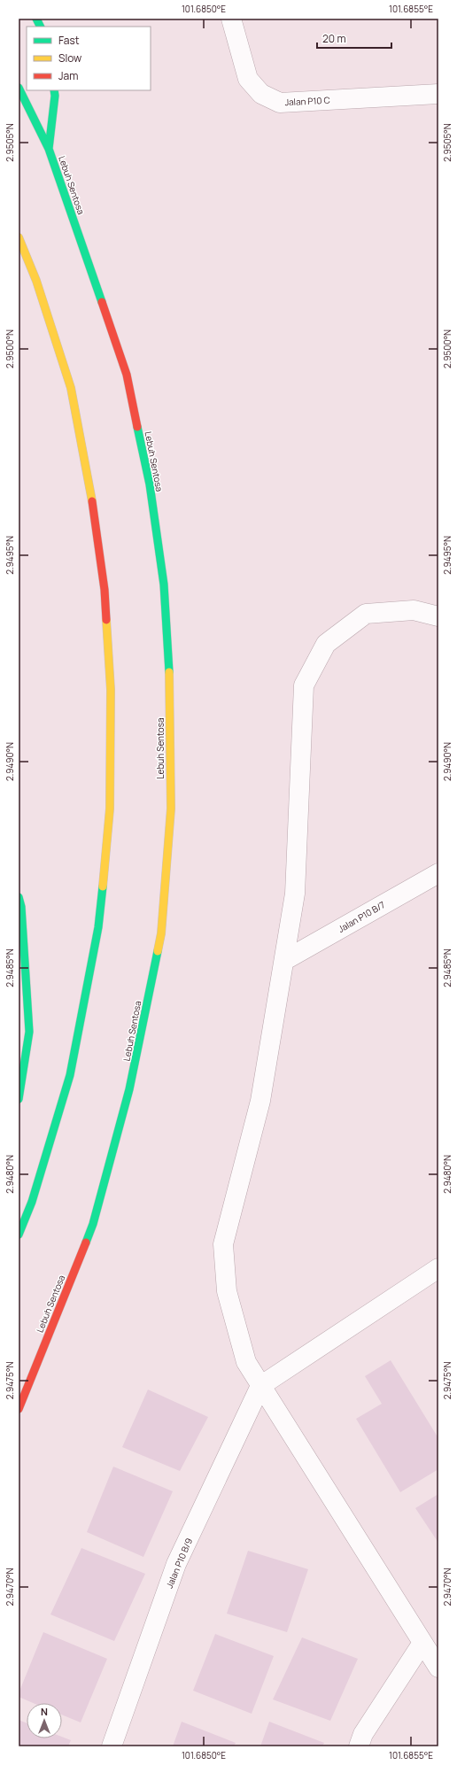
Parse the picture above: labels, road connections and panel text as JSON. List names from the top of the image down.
{
  "streets": {
    "main road": ["Lebuh Sentosa"],
    "street": ["Jalan P10 C", "Jalan P10 B/7", "Jalan P10 B/9"]
  },
  "legend": ["Fast", "Slow", "Jam"],
  "scale_bar": "20 m",
  "north": "top",
  "coordinates": [
    "101.6850°E",
    "101.6855°E",
    "2.9505°N",
    "2.9500°N",
    "2.9495°N",
    "2.9490°N",
    "2.9485°N",
    "2.9480°N",
    "2.9475°N",
    "2.9470°N"
  ]
}
